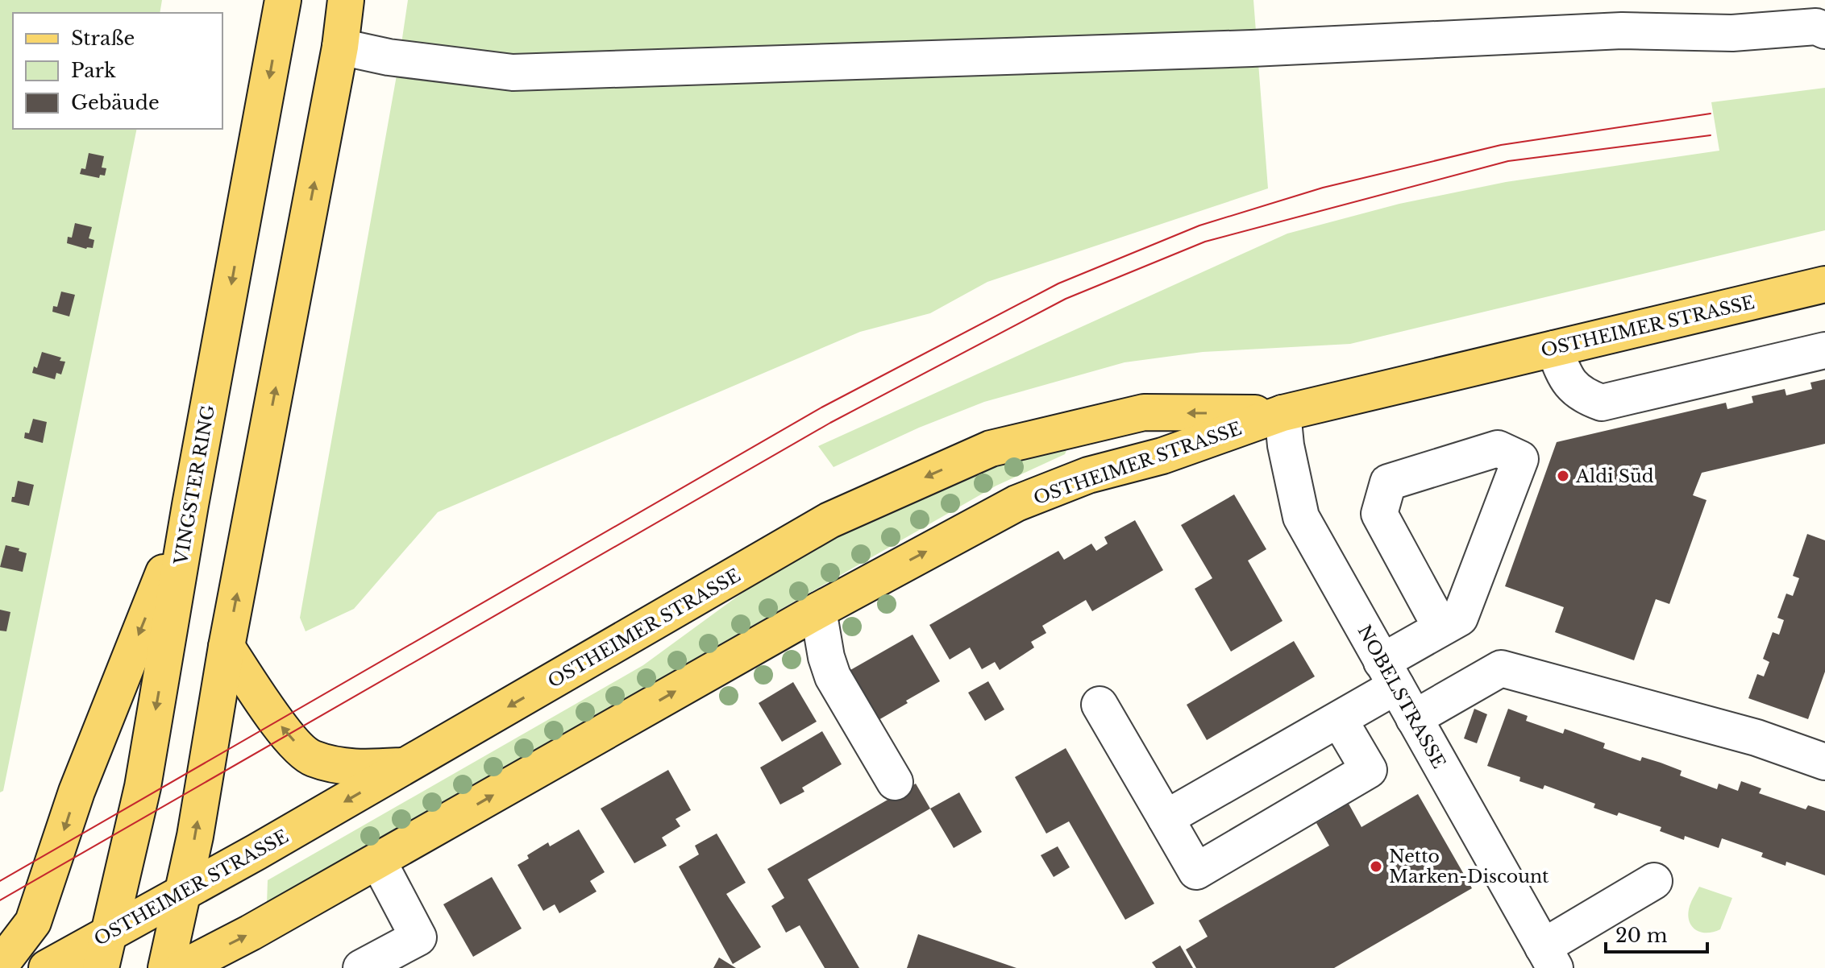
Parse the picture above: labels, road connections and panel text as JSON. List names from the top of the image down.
{
  "streets": {
    "main road": ["OSTHEIMER STRASSE", "VINGSTER RING"],
    "street": ["NOBELSTRASSE"]
  },
  "crossings": [
    ["OSTHEIMER STRASSE", "VINGSTER RING"],
    ["OSTHEIMER STRASSE", "NOBELSTRASSE"]
  ],
  "places": ["Aldi Süd", "Netto Marken-Discount"],
  "legend": ["Straße", "Park", "Gebäude"],
  "scale_bar": "20 m"
}
